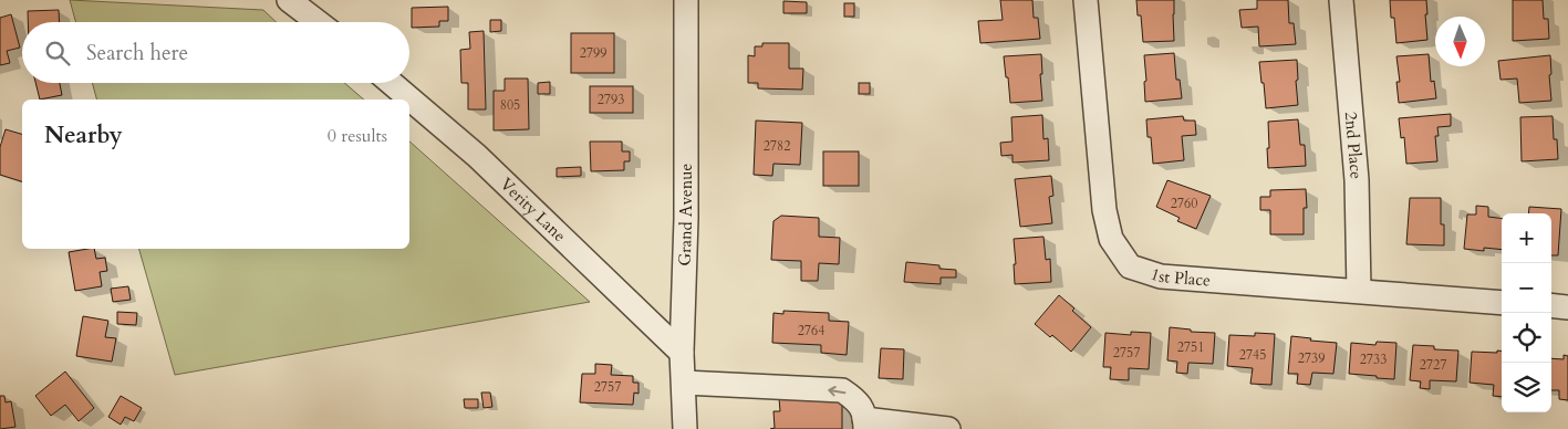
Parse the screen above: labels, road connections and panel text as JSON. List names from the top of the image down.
{
  "streets": {
    "street": [
      "2nd Place",
      "Verity Lane",
      "Grand Avenue",
      "1st Place"
    ]
  },
  "crossings": [
    ["2nd Place", "1st Place"],
    ["Verity Lane", "Grand Avenue"]
  ],
  "house_numbers": [
    "2799",
    "2793",
    "805",
    "2782",
    "2760",
    "2764",
    "2751",
    "2757",
    "2745",
    "2739",
    "2733",
    "2727",
    "2757"
  ],
  "north": "bottom",
  "page": {
    "search": "Search here",
    "heading": ["Nearby", "0 results"],
    "map_buttons": ["+", "−"]
  }
}
